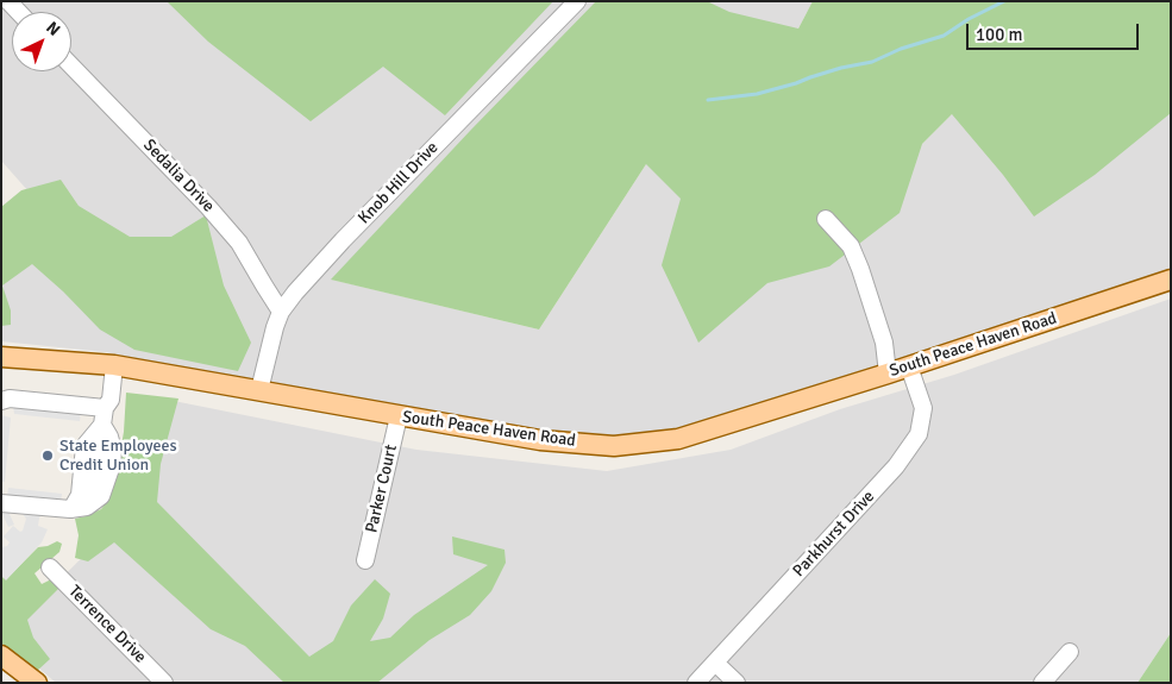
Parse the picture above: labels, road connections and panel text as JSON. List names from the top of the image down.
{
  "streets": {
    "main road": ["South Peace Haven Road"],
    "street": [
      "Sedalia Drive",
      "Knob Hill Drive",
      "Parker Court",
      "Parkhurst Drive",
      "Terrence Drive"
    ]
  },
  "crossings": [
    ["Sedalia Drive", "Knob Hill Drive"],
    ["Knob Hill Drive", "South Peace Haven Road"],
    ["South Peace Haven Road", "Parker Court"],
    ["South Peace Haven Road", "Parkhurst Drive"]
  ],
  "places": ["State Employees Credit Union"],
  "scale_bar": "100 m",
  "north": "top right"
}
